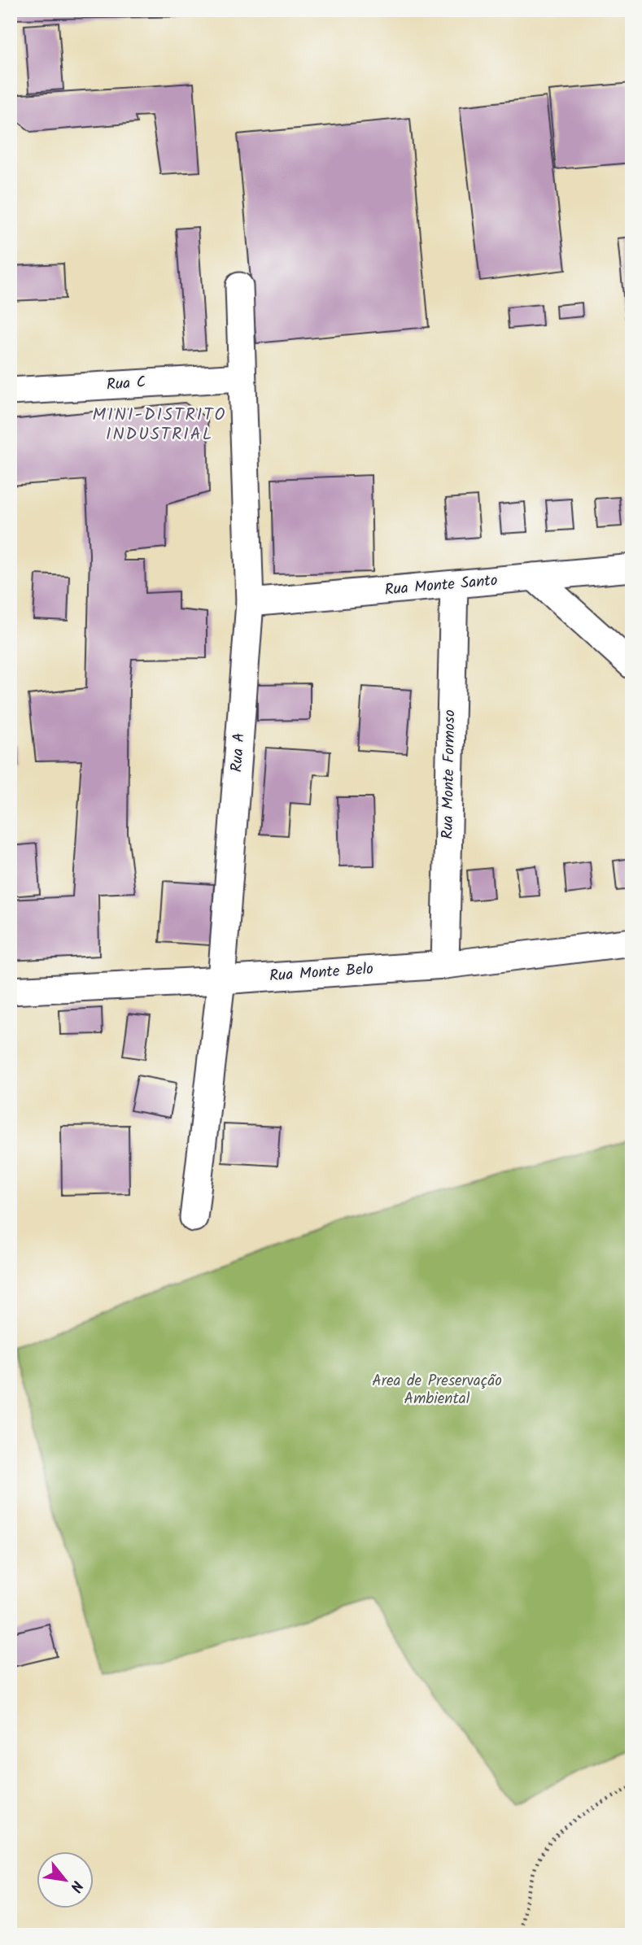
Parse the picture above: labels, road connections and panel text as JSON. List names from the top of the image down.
{
  "streets": {
    "street": [
      "Rua C",
      "Rua Monte Santo",
      "Rua A",
      "Rua Monte Formoso",
      "Rua Monte Belo"
    ]
  },
  "crossings": [
    ["Rua C", "Rua A"],
    ["Rua Monte Santo", "Rua A"],
    ["Rua Monte Santo", "Rua Monte Formoso"],
    ["Rua A", "Rua Monte Belo"],
    ["Rua Monte Formoso", "Rua Monte Belo"]
  ],
  "districts": ["MINI-DISTRITO INDUSTRIAL"],
  "parks": ["Area de Preservação Ambiental"],
  "north": "bottom right"
}
